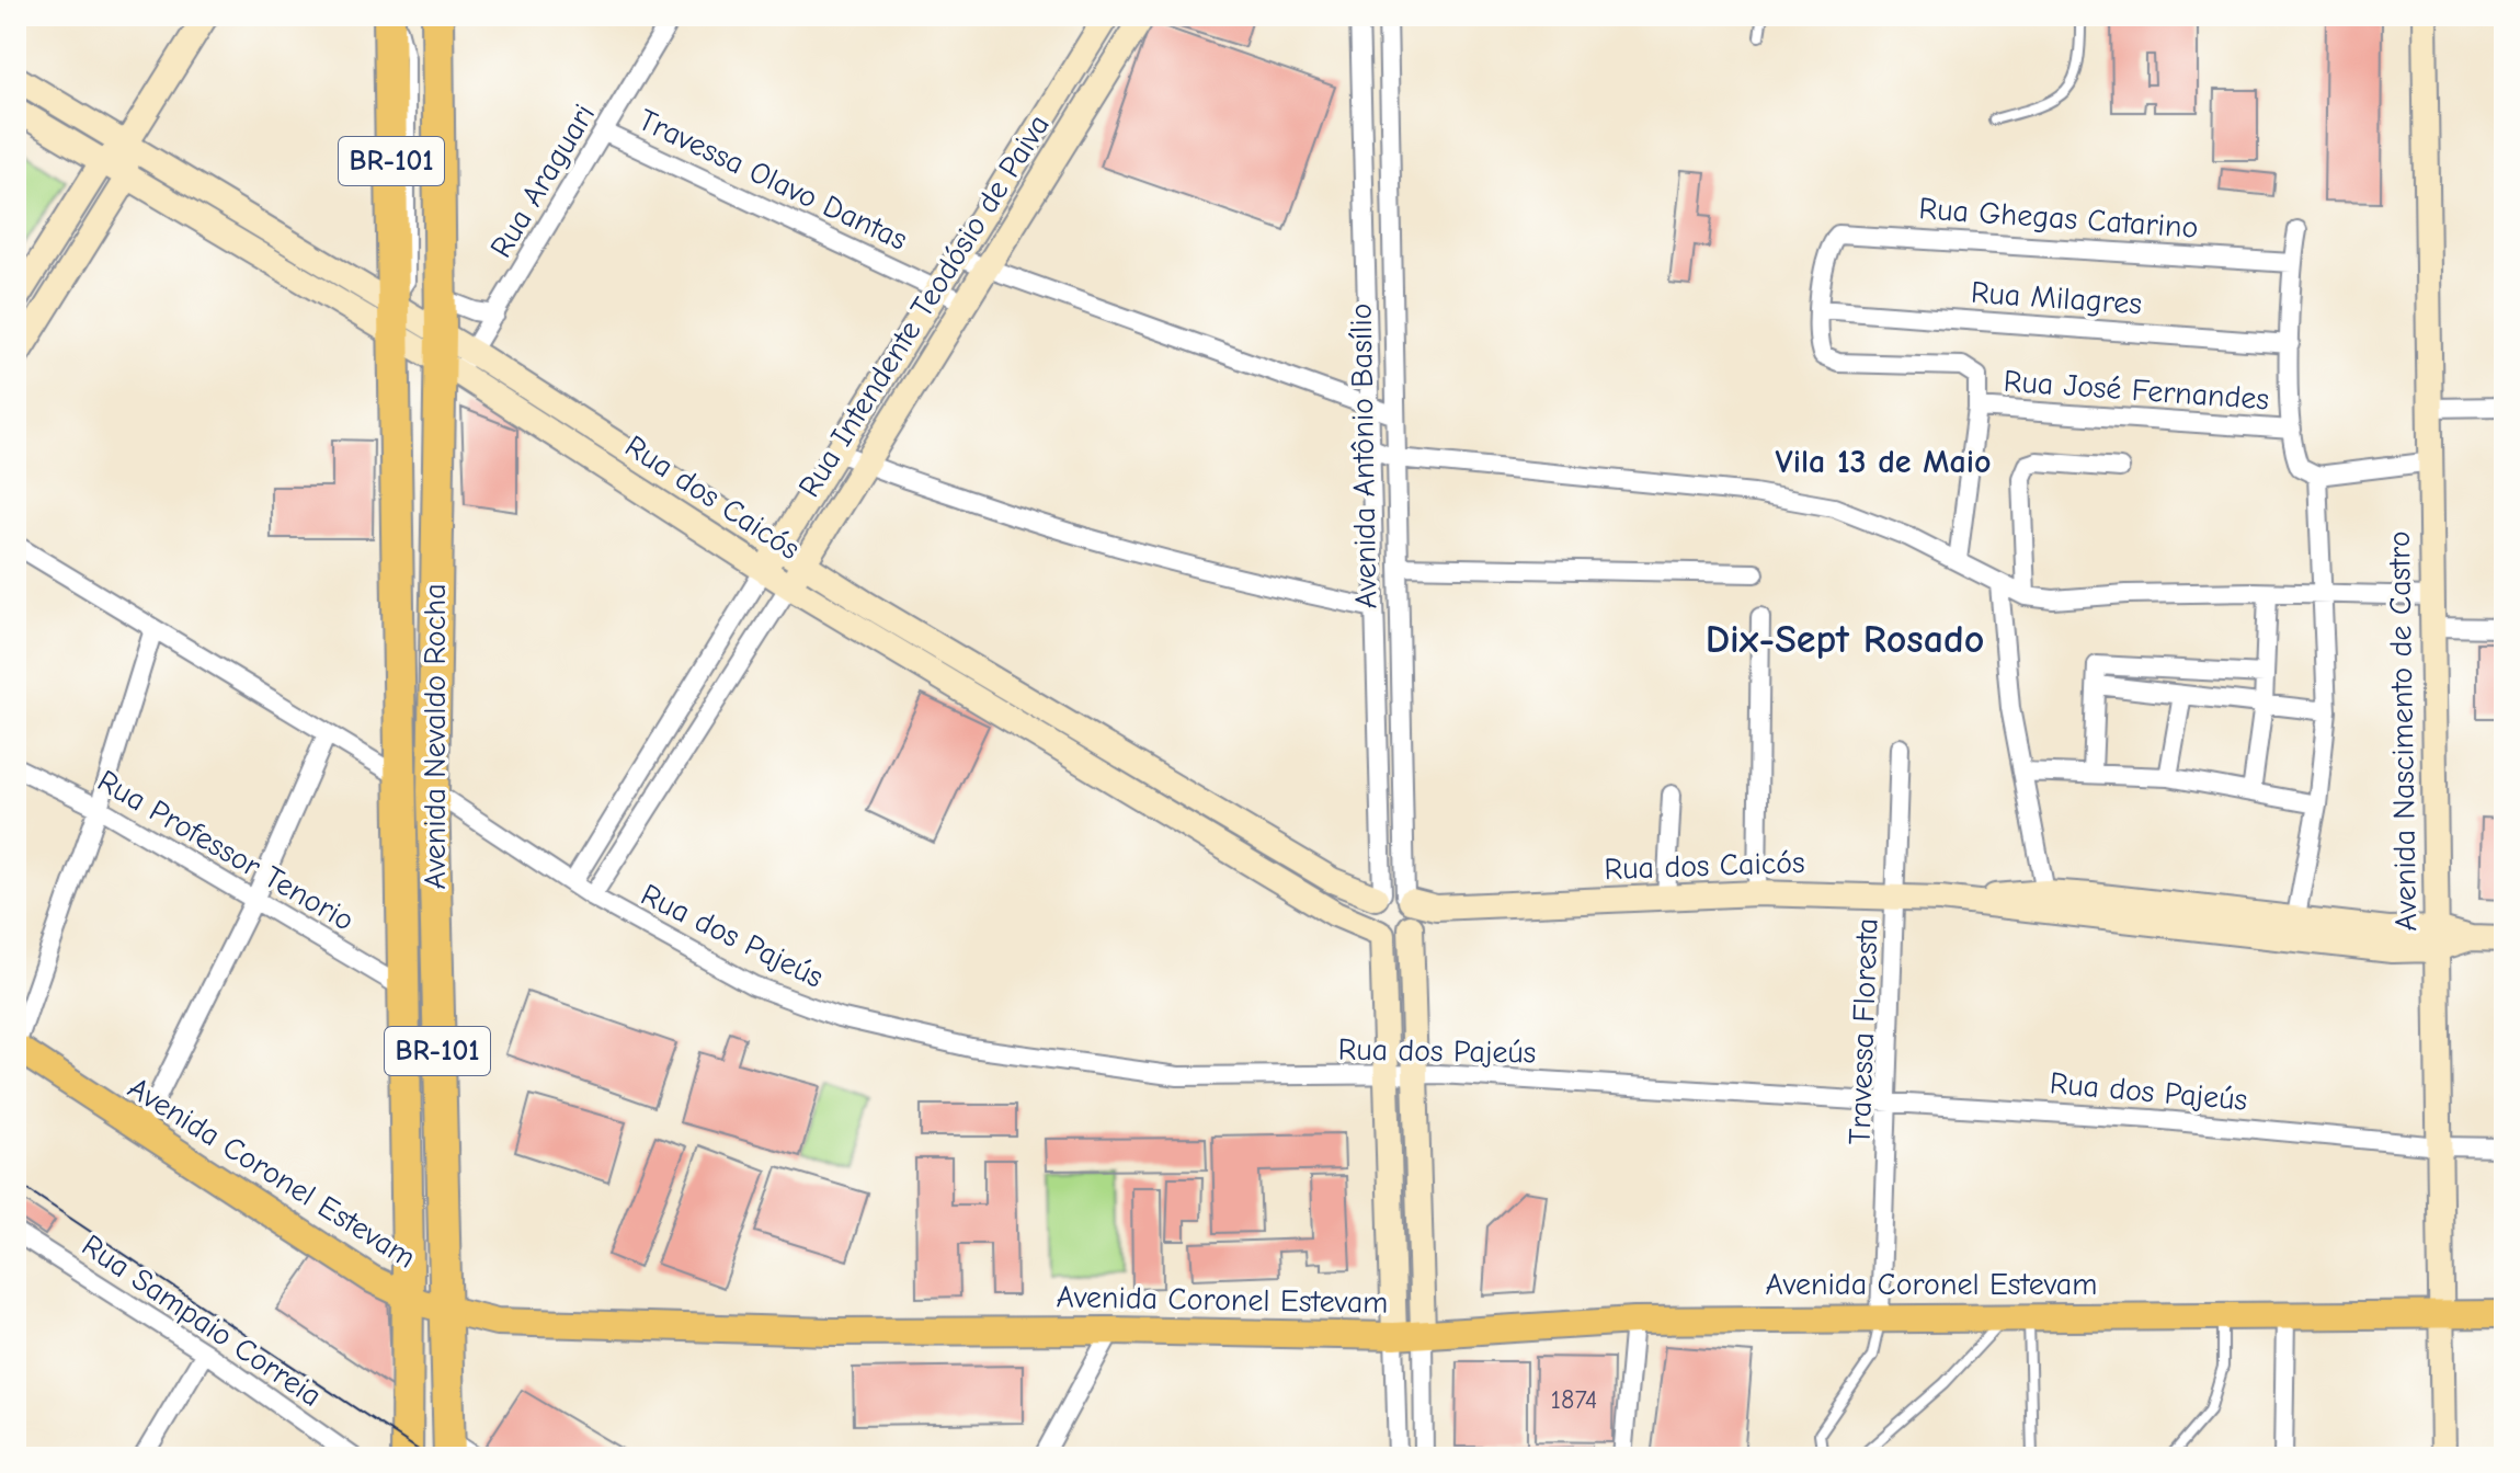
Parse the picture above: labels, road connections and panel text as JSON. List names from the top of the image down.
{
  "streets": {
    "highway": ["BR-101", "Avenida Nevaldo Rocha"],
    "main road": ["Avenida Coronel Estevam"],
    "street": [
      "Travessa Olavo Dantas",
      "Rua Araguari",
      "Rua Ghegas Catarino",
      "Rua Milagres",
      "Rua Intendente Teodósio de Paiva",
      "Rua José Fernandes",
      "Avenida Antônio Basílio",
      "Rua dos Caicós",
      "Avenida Nascimento de Castro",
      "Rua Professor Tenorio",
      "Rua dos Pajeús",
      "Travessa Floresta",
      "Rua Sampaio Correia"
    ]
  },
  "crossings": [
    ["Travessa Olavo Dantas", "Rua Araguari"],
    ["Travessa Olavo Dantas", "Rua Intendente Teodósio de Paiva"],
    ["Rua Araguari", "Rua dos Caicós"],
    ["Rua Araguari", "Avenida Nevaldo Rocha"],
    ["Rua Ghegas Catarino", "Rua Milagres"],
    ["Rua Intendente Teodósio de Paiva", "Rua dos Caicós"],
    ["Rua Intendente Teodósio de Paiva", "Rua dos Pajeús"],
    ["Avenida Antônio Basílio", "Rua dos Caicós"],
    ["Avenida Antônio Basílio", "Rua dos Pajeús"],
    ["Avenida Antônio Basílio", "Avenida Coronel Estevam"],
    ["Rua dos Caicós", "Avenida Nascimento de Castro"],
    ["Rua dos Caicós", "Avenida Nevaldo Rocha"],
    ["Rua dos Caicós", "Travessa Floresta"],
    ["Avenida Nascimento de Castro", "Rua dos Pajeús"],
    ["Avenida Nascimento de Castro", "Avenida Coronel Estevam"],
    ["Avenida Nevaldo Rocha", "Rua Professor Tenorio"],
    ["Avenida Nevaldo Rocha", "Rua dos Pajeús"],
    ["Avenida Nevaldo Rocha", "Avenida Coronel Estevam"],
    ["Rua dos Pajeús", "Travessa Floresta"],
    ["Travessa Floresta", "Avenida Coronel Estevam"]
  ],
  "districts": ["Vila 13 de Maio", "Dix-Sept Rosado"],
  "house_numbers": ["1874"]
}
